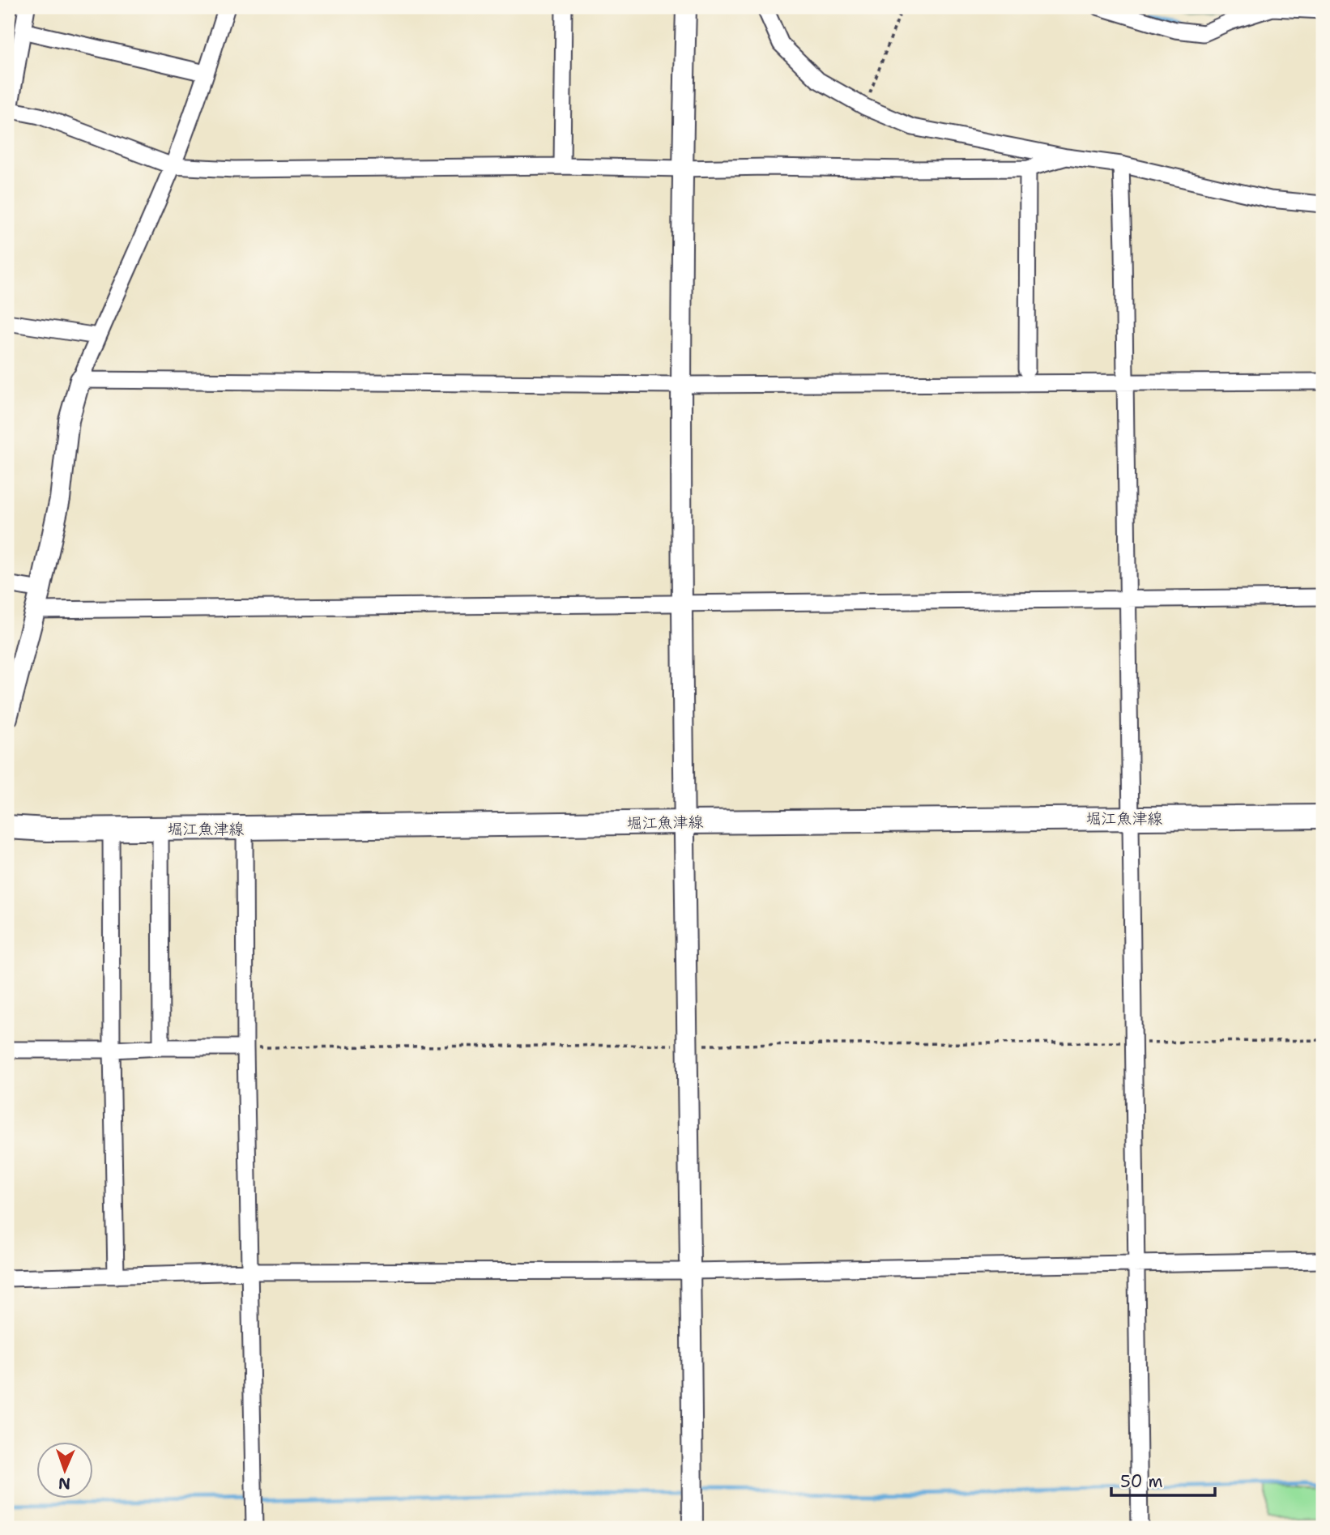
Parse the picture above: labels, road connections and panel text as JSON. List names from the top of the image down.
{
  "streets": {
    "main road": ["堀江魚津線"]
  },
  "scale_bar": "50 m",
  "north": "bottom"
}
